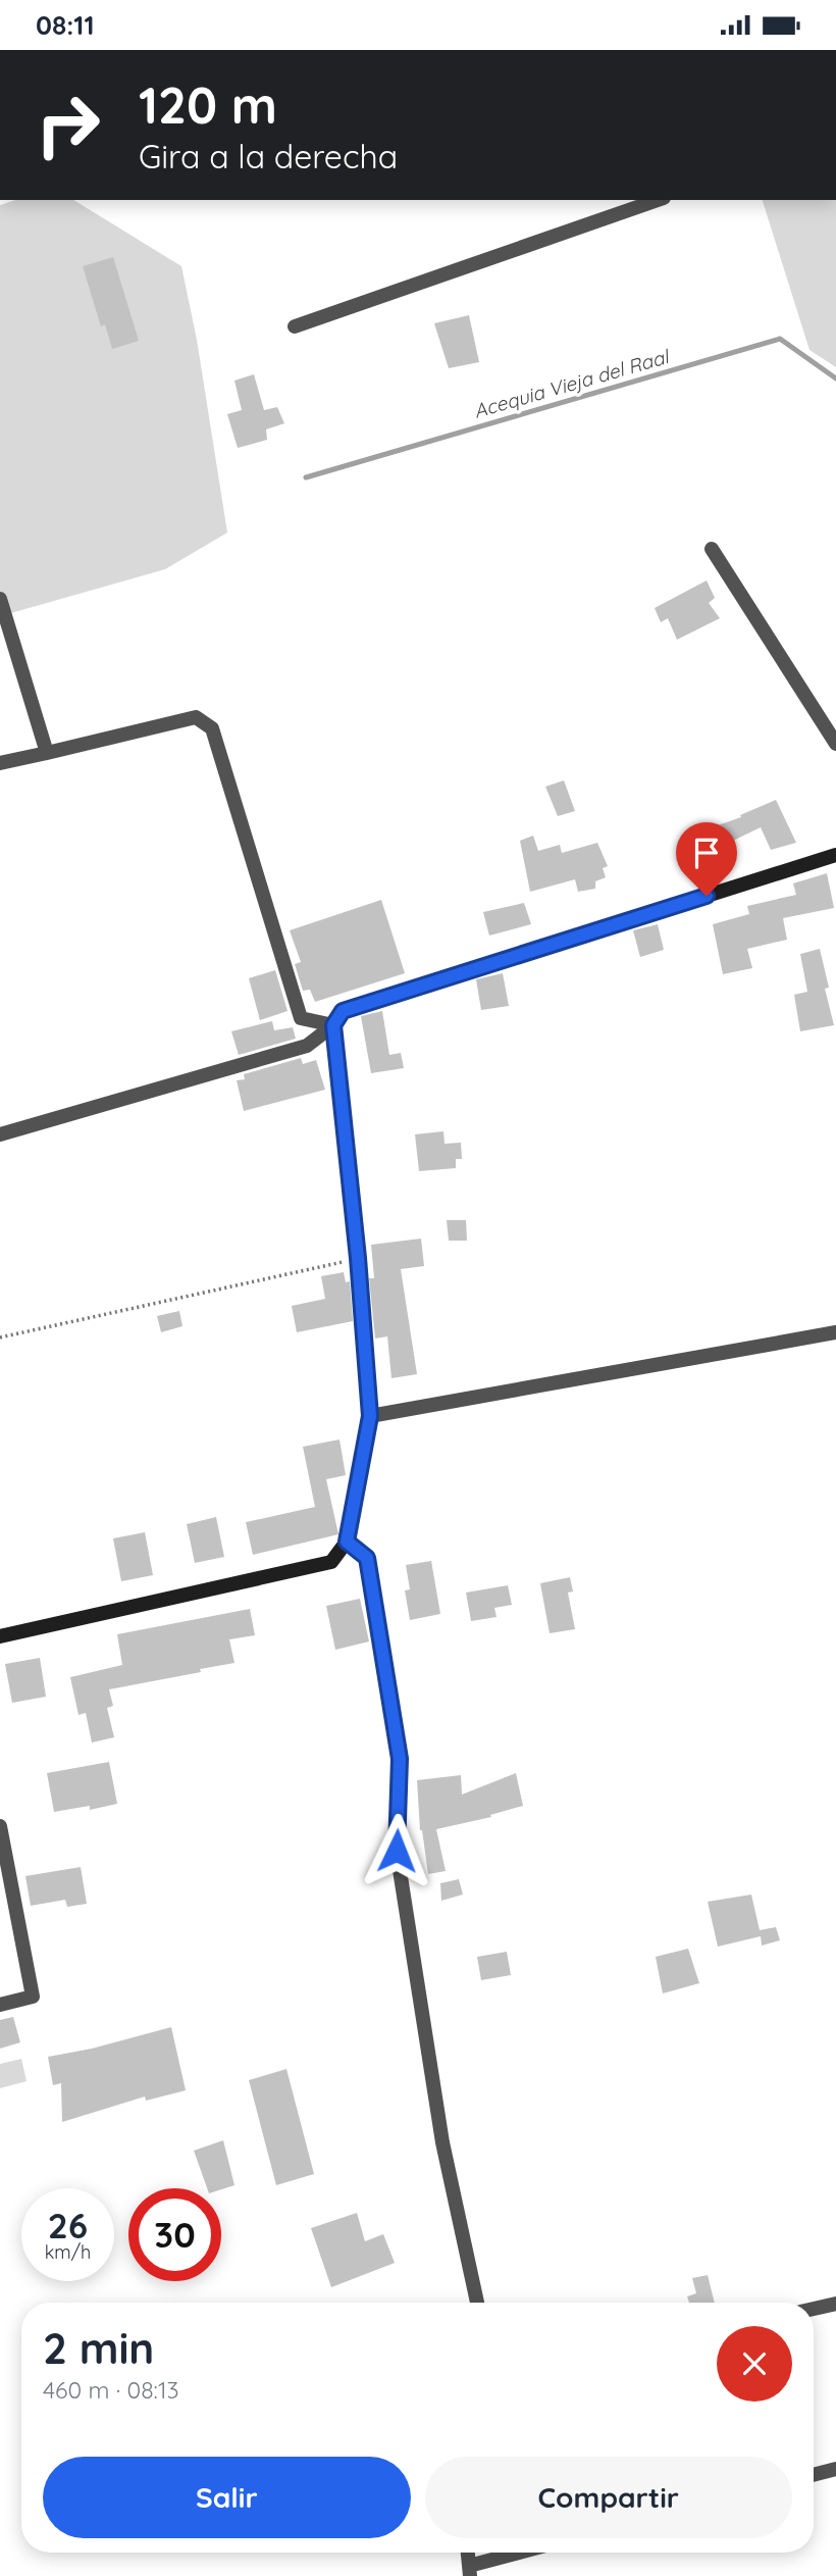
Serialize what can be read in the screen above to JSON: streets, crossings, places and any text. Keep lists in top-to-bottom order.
{
  "water": ["Acequia Vieja del Raal"],
  "page": {
    "status": "08:11",
    "turn": ["120 m", "Gira a la derecha"],
    "speed": "26 km/h",
    "limit": "30",
    "heading": ["2 min", "460 m · 08:13"],
    "buttons": ["Salir", "Compartir"]
  }
}
